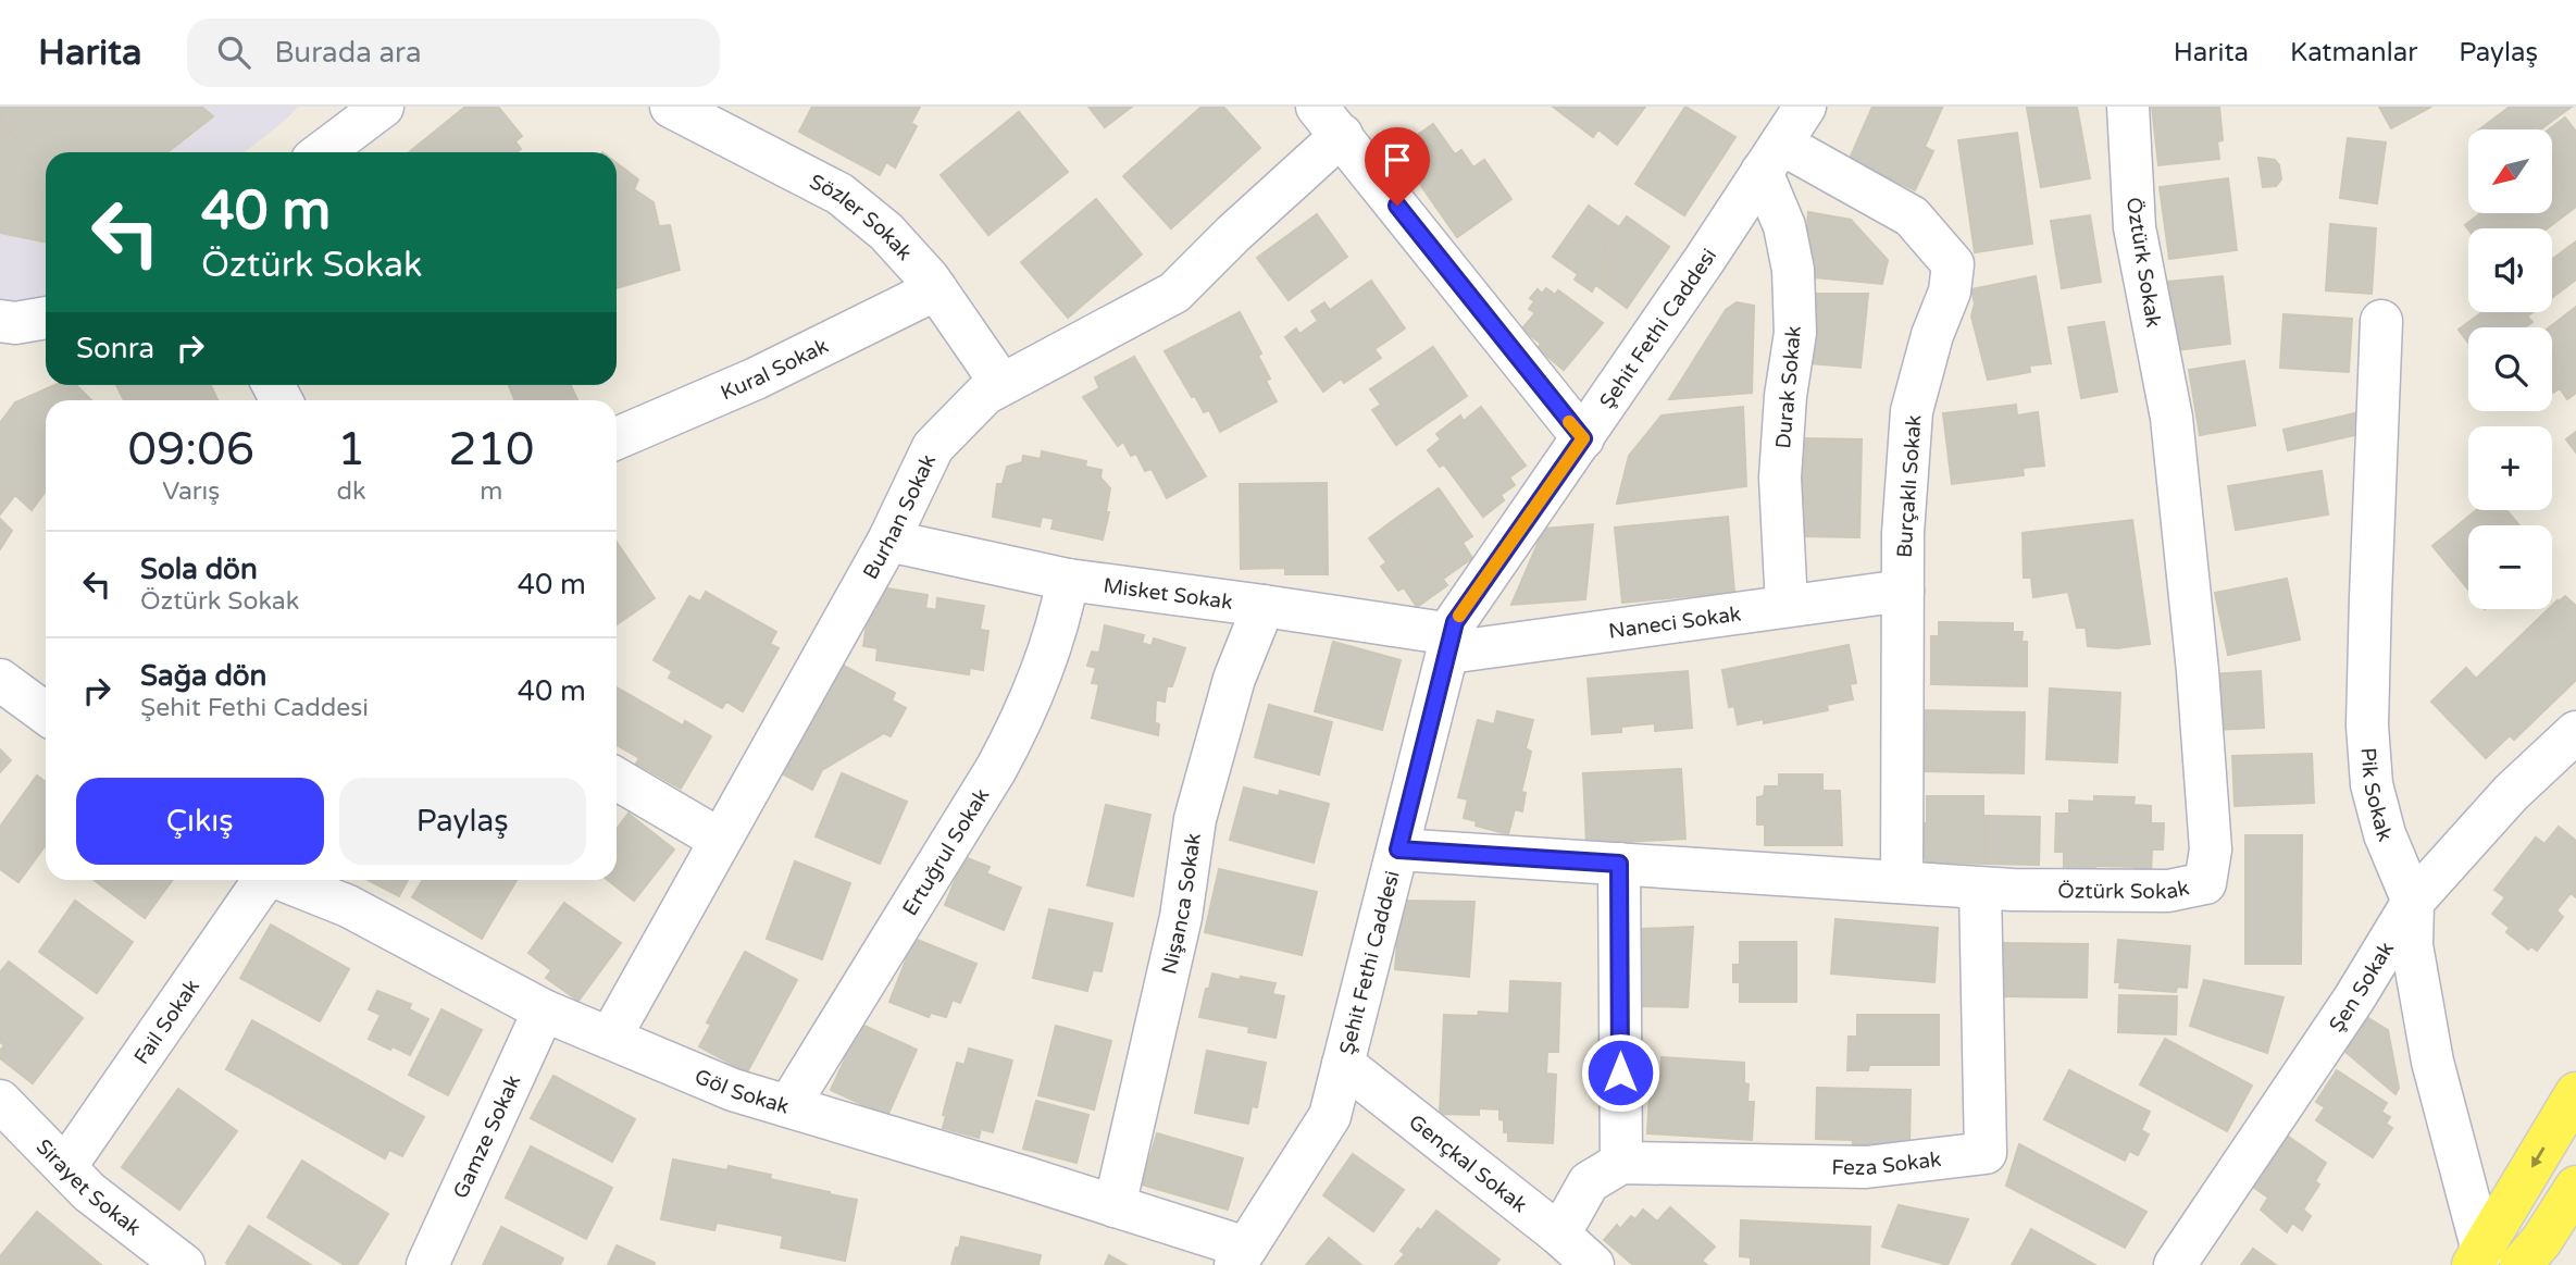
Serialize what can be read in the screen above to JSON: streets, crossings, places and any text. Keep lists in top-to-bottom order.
{
  "streets": {
    "street": [
      "Sözler Sokak",
      "Öztürk Sokak",
      "Şehit Fethi Caddesi",
      "Kural Sokak",
      "Durak Sokak",
      "Burçaklı Sokak",
      "Burhan Sokak",
      "Misket Sokak",
      "Naneci Sokak",
      "Pik Sokak",
      "Ertuğrul Sokak",
      "Nişanca Sokak",
      "Şen Sokak",
      "Fail Sokak",
      "Göl Sokak",
      "Gamze Sokak",
      "Feza Sokak",
      "Gençkal Sokak",
      "Sirayet Sokak"
    ]
  },
  "crossings": [
    ["Sözler Sokak", "Kural Sokak"],
    ["Sözler Sokak", "Burhan Sokak"],
    ["Öztürk Sokak", "Şehit Fethi Caddesi"],
    ["Öztürk Sokak", "Burçaklı Sokak"],
    ["Öztürk Sokak", "Feza Sokak"],
    ["Şehit Fethi Caddesi", "Durak Sokak"],
    ["Şehit Fethi Caddesi", "Burçaklı Sokak"],
    ["Şehit Fethi Caddesi", "Misket Sokak"],
    ["Şehit Fethi Caddesi", "Naneci Sokak"],
    ["Şehit Fethi Caddesi", "Göl Sokak"],
    ["Şehit Fethi Caddesi", "Gençkal Sokak"],
    ["Durak Sokak", "Burçaklı Sokak"],
    ["Durak Sokak", "Naneci Sokak"],
    ["Burçaklı Sokak", "Naneci Sokak"],
    ["Burhan Sokak", "Misket Sokak"],
    ["Burhan Sokak", "Göl Sokak"],
    ["Misket Sokak", "Naneci Sokak"],
    ["Misket Sokak", "Ertuğrul Sokak"],
    ["Misket Sokak", "Nişanca Sokak"],
    ["Pik Sokak", "Şen Sokak"],
    ["Ertuğrul Sokak", "Göl Sokak"],
    ["Nişanca Sokak", "Göl Sokak"],
    ["Fail Sokak", "Sirayet Sokak"],
    ["Göl Sokak", "Gamze Sokak"]
  ],
  "north": "bottom left",
  "page": {
    "header": "Harita",
    "search": "Burada ara",
    "nav": ["Harita", "Katmanlar", "Paylaş"],
    "map_buttons": ["+", "−"],
    "turn": ["40 m", "Öztürk Sokak"],
    "then": "Sonra",
    "eta": [
      "09:06",
      "Varış",
      "1",
      "dk",
      "210",
      "m"
    ],
    "list": [
      {
        "name": "Sola dön",
        "note": "Öztürk Sokak",
        "value": "40 m"
      },
      {
        "name": "Sağa dön",
        "note": "Şehit Fethi Caddesi",
        "value": "40 m"
      }
    ],
    "buttons": ["Çıkış", "Paylaş"]
  }
}
